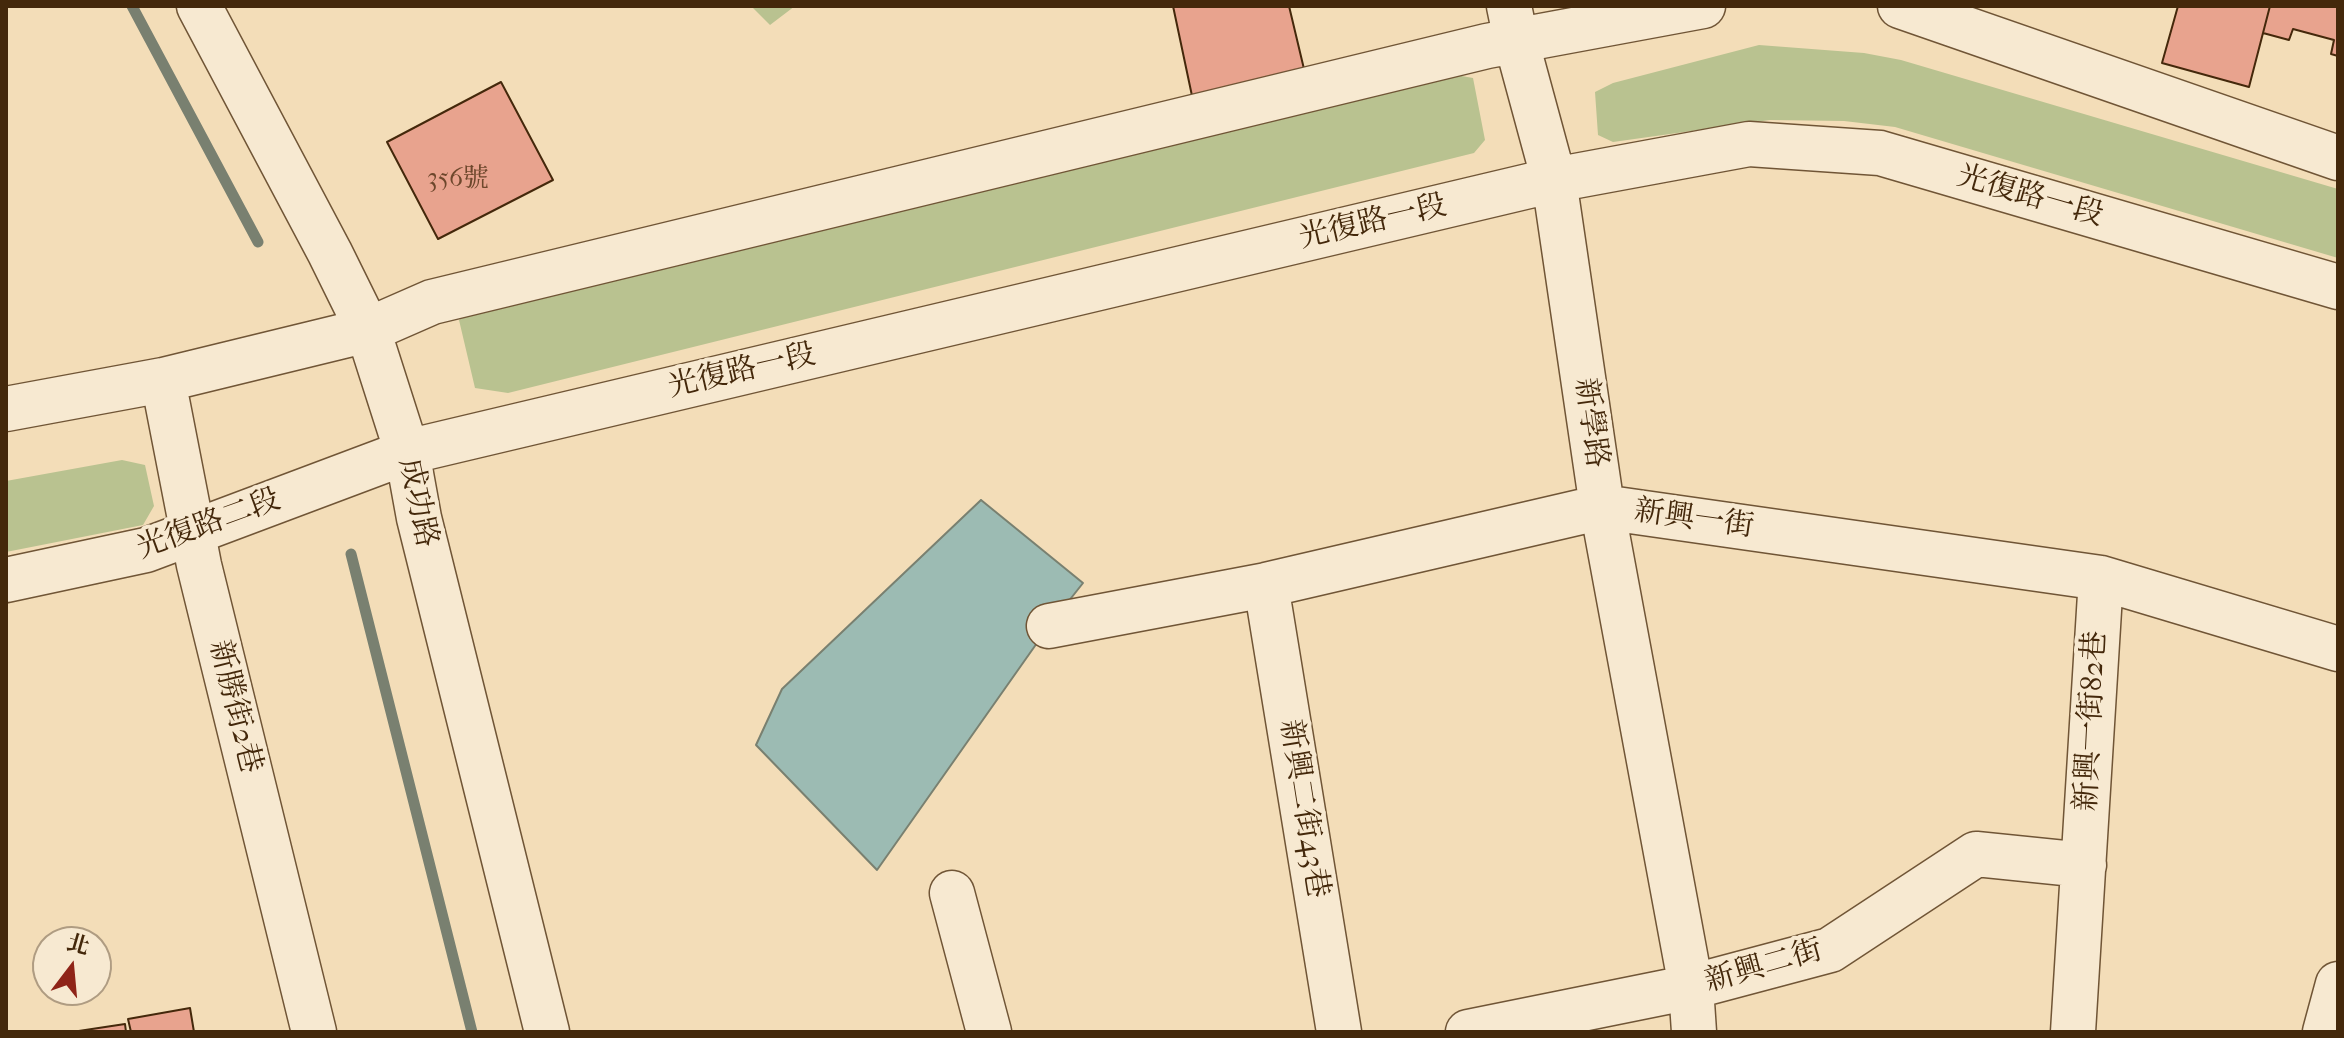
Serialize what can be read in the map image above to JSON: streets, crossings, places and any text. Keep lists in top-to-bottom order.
{
  "streets": {
    "street": [
      "光復路一段",
      "新學路",
      "成功路",
      "新興一街",
      "光復路二段",
      "新勝街2巷",
      "新興一街82巷",
      "新興二街43巷",
      "新興二街"
    ]
  },
  "crossings": [
    ["光復路一段", "新學路"],
    ["光復路一段", "成功路"],
    ["光復路一段", "光復路二段"],
    ["新學路", "新興一街"],
    ["新學路", "新興二街"],
    ["成功路", "光復路二段"],
    ["新興一街", "新興一街82巷"],
    ["新興一街", "新興二街43巷"],
    ["光復路二段", "新勝街2巷"],
    ["新興一街82巷", "新興二街"]
  ],
  "house_numbers": ["356號"],
  "north": "top"
}
